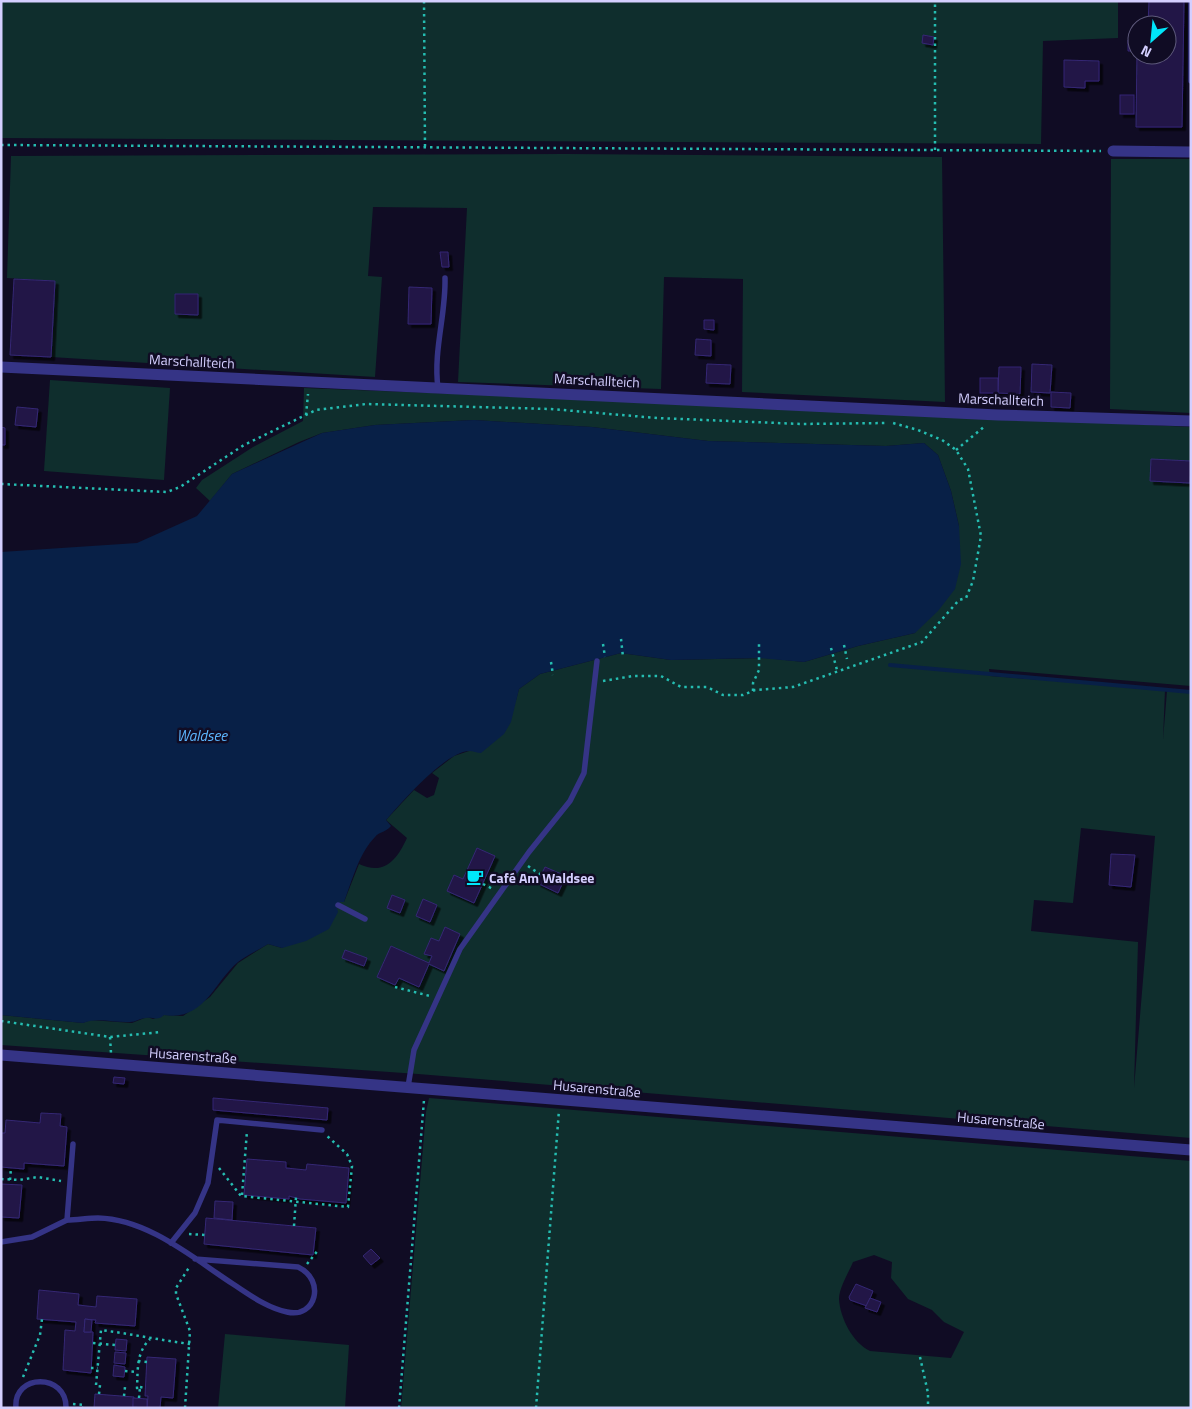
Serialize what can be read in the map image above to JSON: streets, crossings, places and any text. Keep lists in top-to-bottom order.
{
  "streets": {
    "street": ["Marschallteich", "Husarenstraße"]
  },
  "water": ["Waldsee"],
  "places": {
    "cafe": ["Café Am Waldsee"]
  },
  "north": "bottom left"
}
